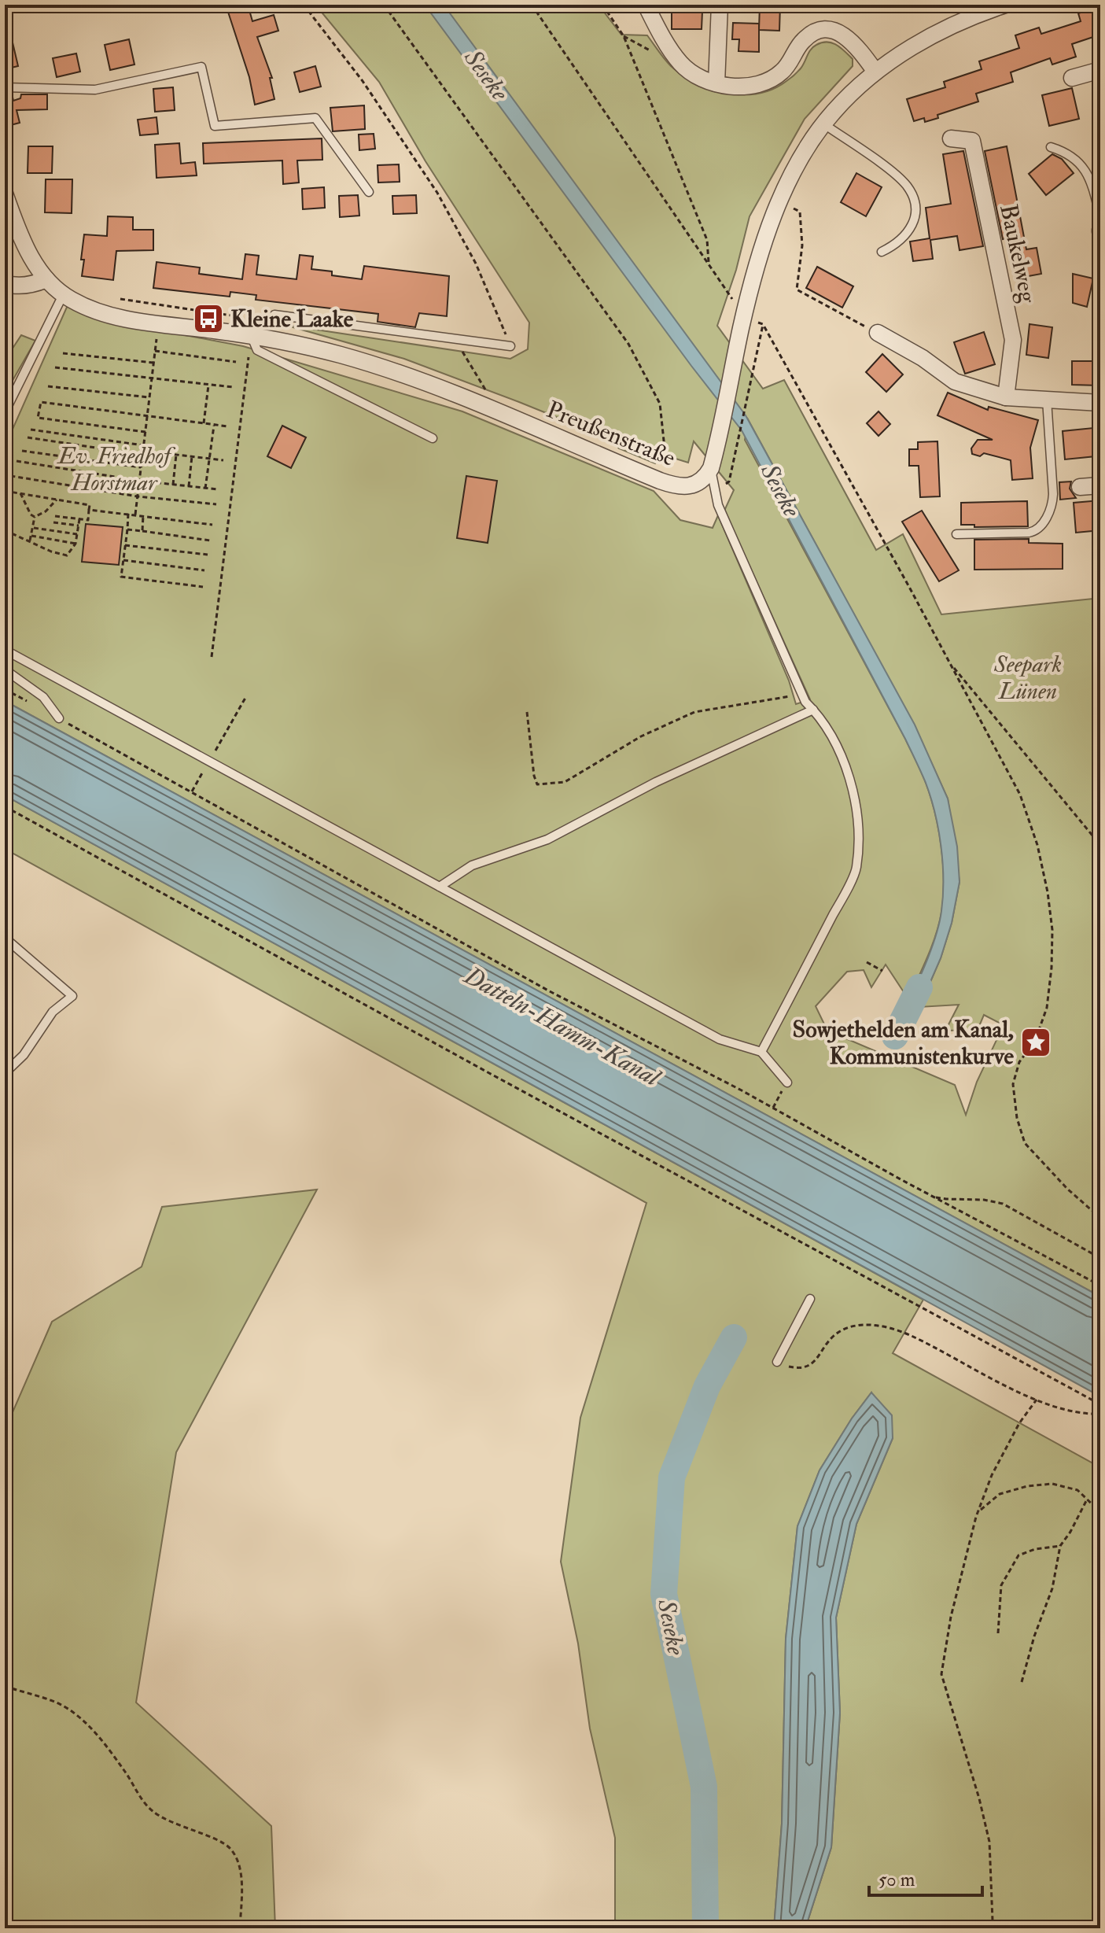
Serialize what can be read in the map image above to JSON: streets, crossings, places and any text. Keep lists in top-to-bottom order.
{
  "streets": {
    "street": ["Baukelweg", "Preußenstraße"]
  },
  "water": ["Seseke", "Datteln-Hamm-Kanal"],
  "parks": ["Ev. Friedhof Horstmar", "Seepark Lünen"],
  "places": {
    "bus stop": ["Kleine Laake"],
    "place": ["Sowjethelden am Kanal, Kommunistenkurve"]
  },
  "scale_bar": "50 m"
}
